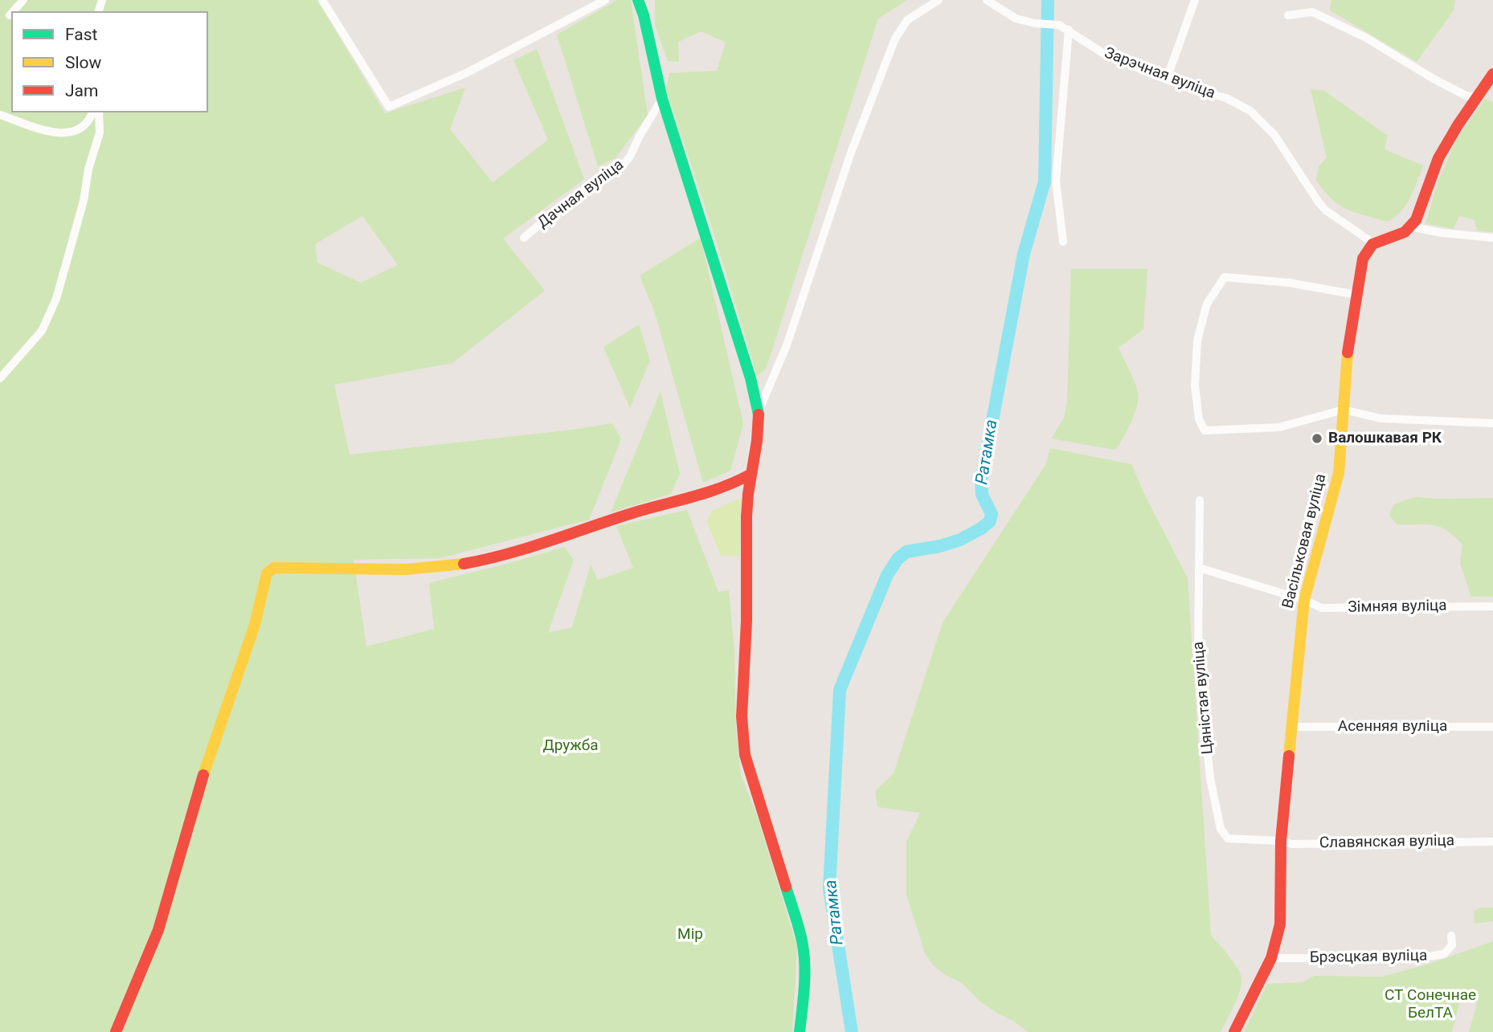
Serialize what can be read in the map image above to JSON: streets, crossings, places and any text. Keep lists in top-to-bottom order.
{
  "streets": {
    "street": [
      "Зарэчная вуліца",
      "Дачная вуліца",
      "Васільковая вуліца",
      "Зімняя вуліца",
      "Цяністая вуліца",
      "Асенняя вуліца",
      "Славянская вуліца",
      "Брэсцкая вуліца"
    ]
  },
  "crossings": [
    ["Зарэчная вуліца", "Васільковая вуліца"],
    ["Васільковая вуліца", "Зімняя вуліца"],
    ["Васільковая вуліца", "Цяністая вуліца"],
    ["Васільковая вуліца", "Асенняя вуліца"],
    ["Васільковая вуліца", "Славянская вуліца"],
    ["Васільковая вуліца", "Брэсцкая вуліца"],
    ["Зімняя вуліца", "Цяністая вуліца"],
    ["Цяністая вуліца", "Славянская вуліца"]
  ],
  "water": ["Ратамка"],
  "parks": ["Дружба", "Мір", "СТ Сонечнае БелТА"],
  "places": ["Валошкавая РК"],
  "legend": ["Fast", "Slow", "Jam"]
}
